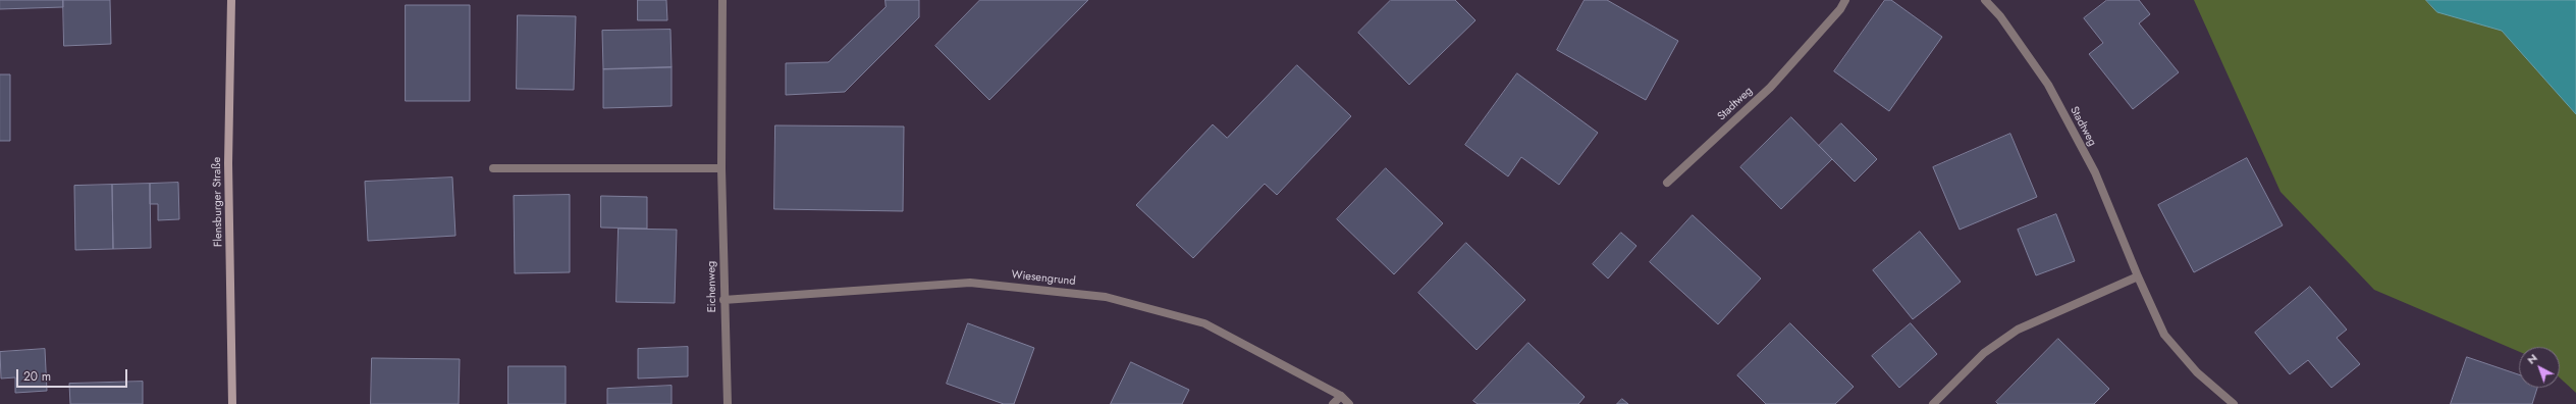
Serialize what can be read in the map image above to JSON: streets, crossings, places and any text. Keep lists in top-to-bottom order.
{
  "streets": {
    "street": [
      "Stadtweg",
      "Flensburger Straße",
      "Wiesengrund",
      "Eichenweg"
    ]
  },
  "crossings": [
    ["Wiesengrund", "Eichenweg"]
  ],
  "scale_bar": "20 m",
  "north": "top left"
}
